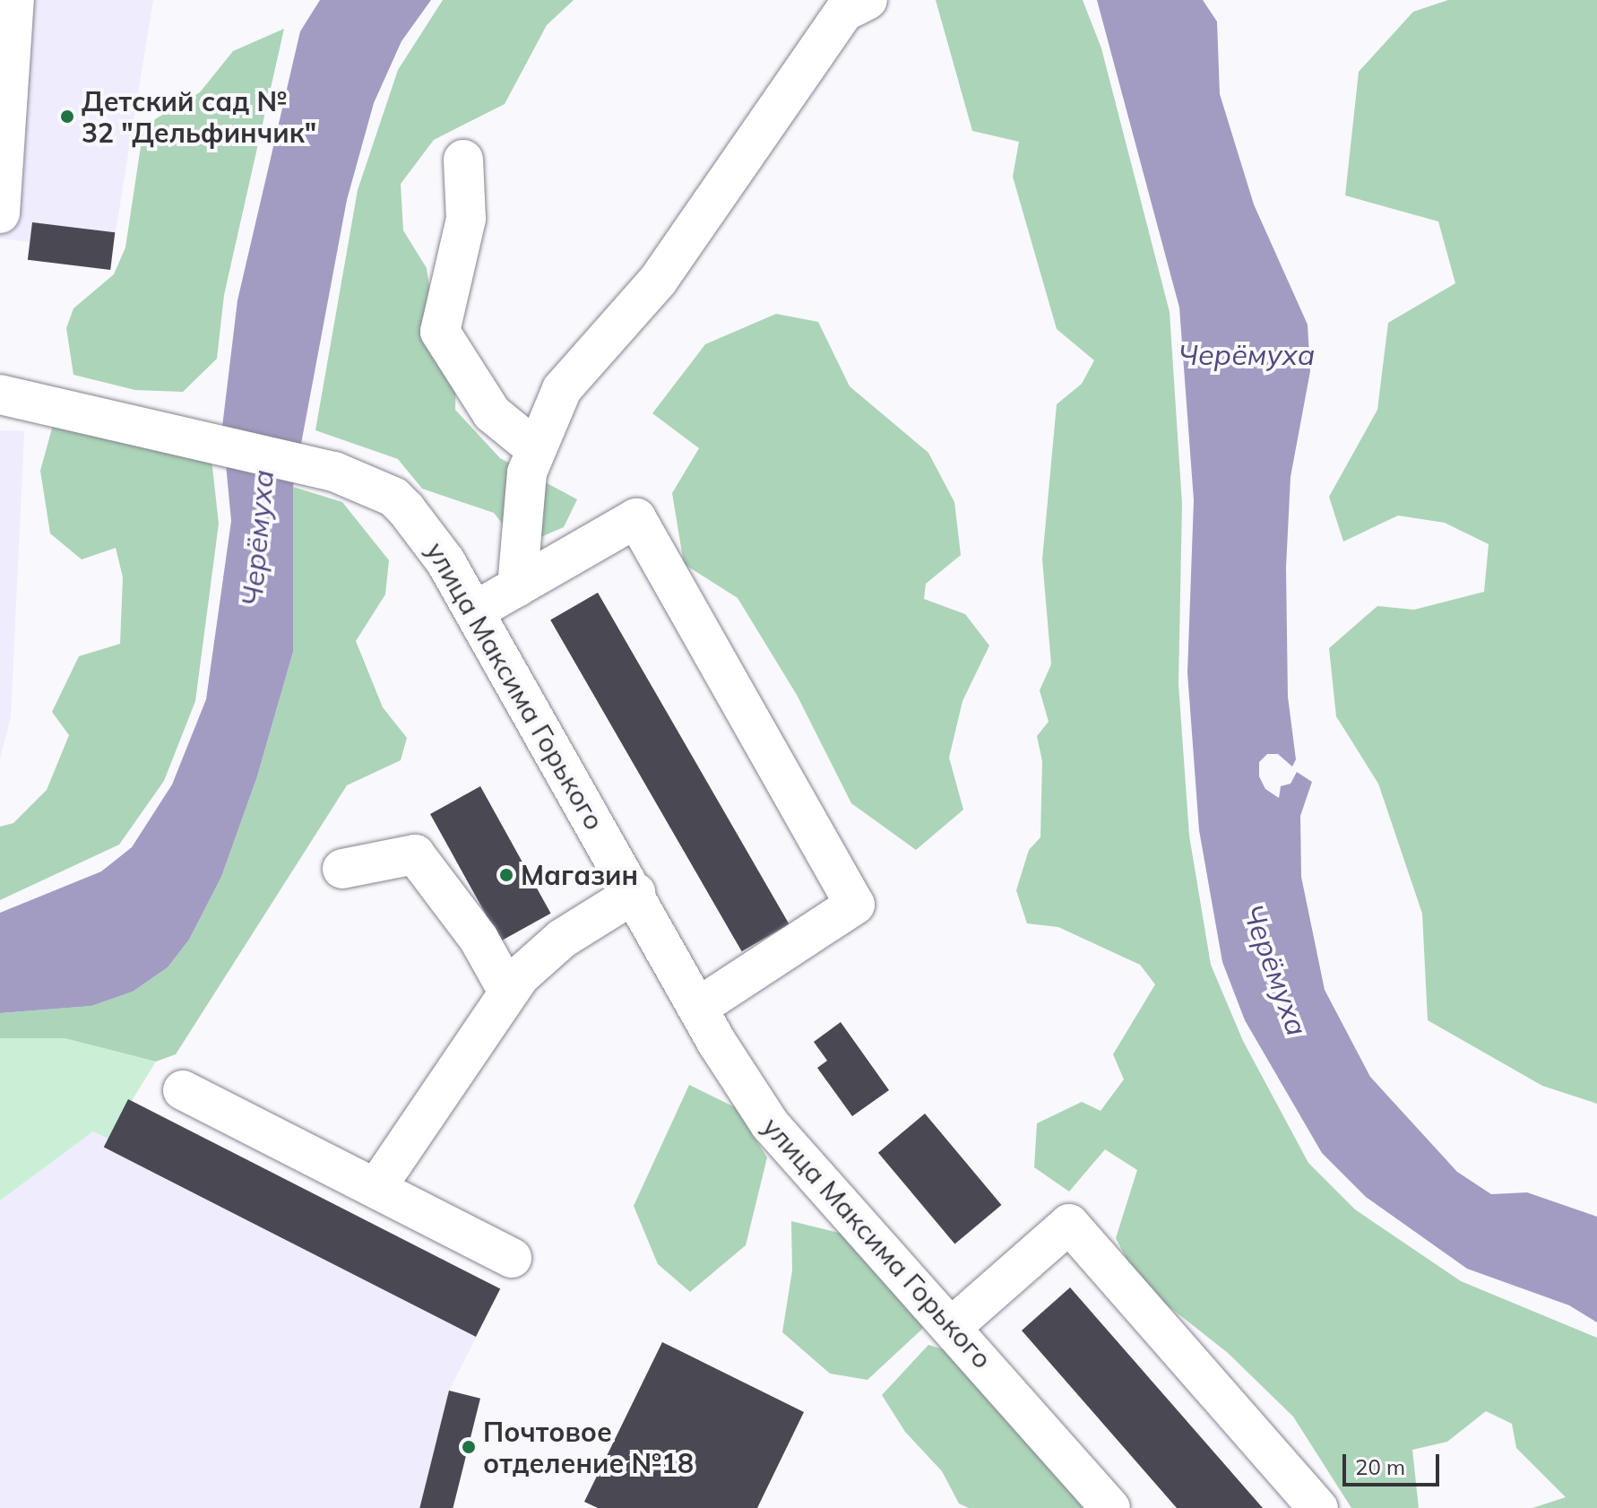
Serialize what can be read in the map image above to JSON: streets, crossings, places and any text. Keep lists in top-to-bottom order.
{
  "streets": {
    "street": ["улица Максима Горького"]
  },
  "water": ["Черёмуха"],
  "places": ["Детский сад № 32 \"Дельфинчик\"", "Магазин", "Почтовое отделение №18"],
  "scale_bar": "20 m"
}
